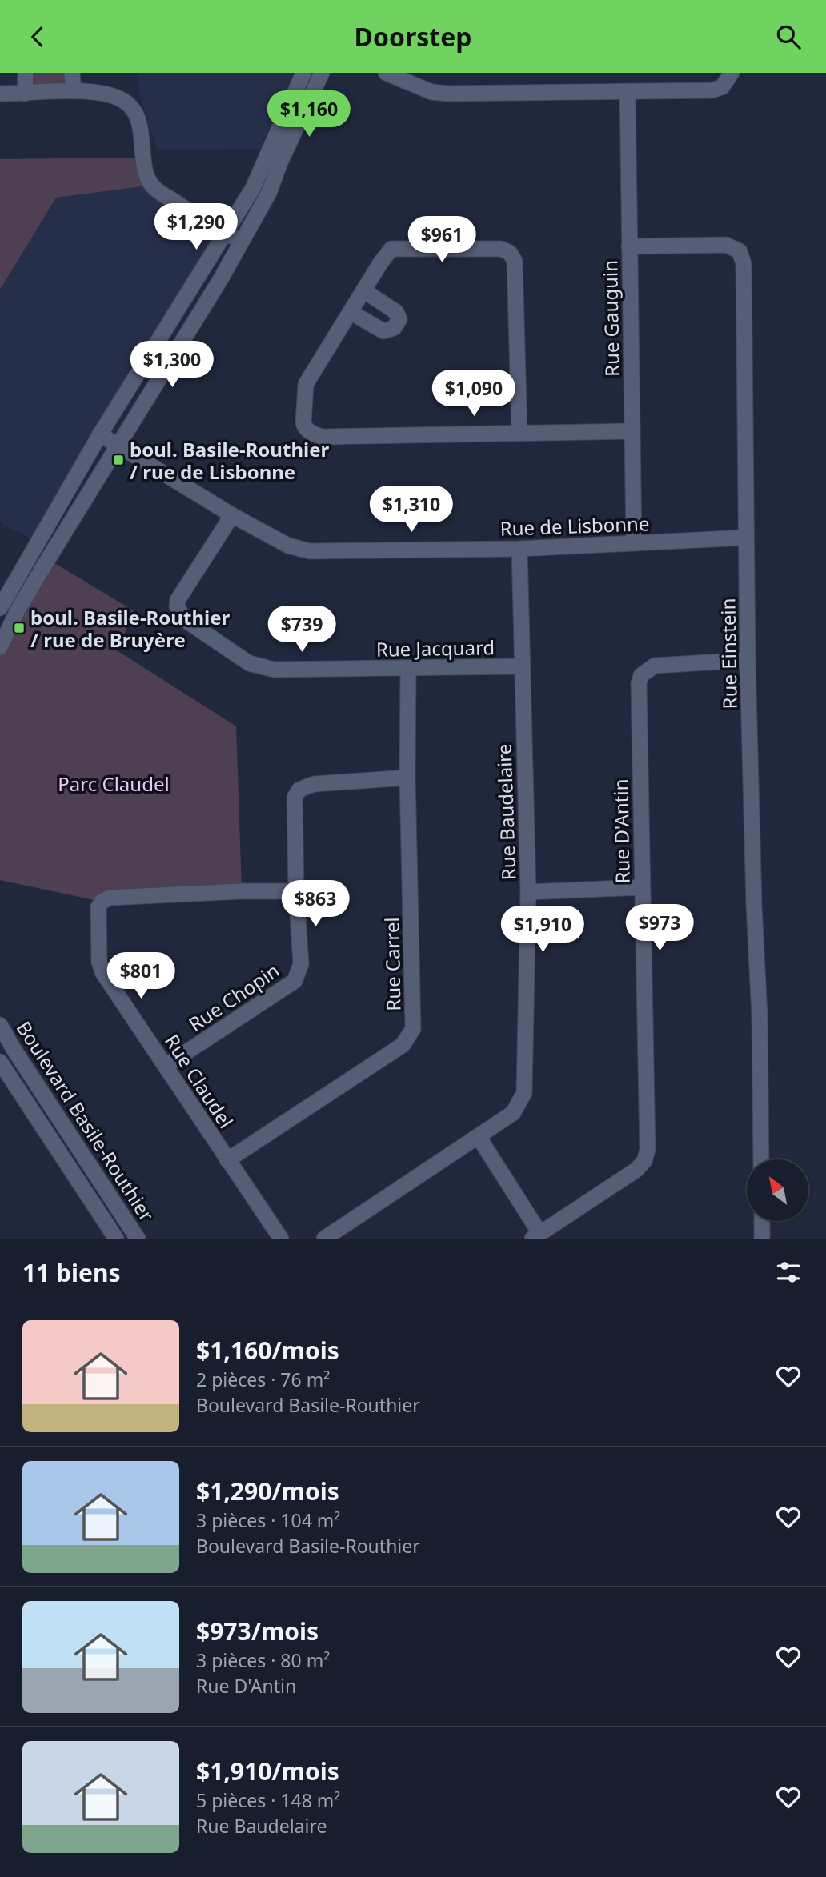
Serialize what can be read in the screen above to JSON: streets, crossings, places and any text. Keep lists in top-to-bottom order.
{
  "streets": {
    "street": [
      "Rue Gauguin",
      "Rue de Lisbonne",
      "Rue Jacquard",
      "Rue Einstein",
      "Rue Baudelaire",
      "Rue D'Antin",
      "Rue Carrel",
      "Rue Chopin",
      "Rue Claudel",
      "Boulevard Basile-Routhier"
    ]
  },
  "crossings": [
    ["Rue Gauguin", "Rue de Lisbonne"],
    ["Rue Gauguin", "Rue Einstein"],
    ["Rue de Lisbonne", "Rue Jacquard"],
    ["Rue de Lisbonne", "Rue Einstein"],
    ["Rue de Lisbonne", "Rue Baudelaire"],
    ["Rue Jacquard", "Rue Baudelaire"],
    ["Rue Jacquard", "Rue Carrel"],
    ["Rue Einstein", "Rue D'Antin"],
    ["Rue Carrel", "Rue Chopin"],
    ["Rue Carrel", "Rue Claudel"],
    ["Rue Chopin", "Rue Claudel"]
  ],
  "parks": ["Parc Claudel"],
  "places": {
    "transit": ["boul. Basile-Routhier / rue de Lisbonne", "boul. Basile-Routhier / rue de Bruyère"]
  },
  "north": "top left",
  "page": {
    "header": "Doorstep",
    "price": [
      "$1,160",
      "$1,290",
      "$961",
      "$1,300",
      "$1,090",
      "$1,310",
      "$739",
      "$863",
      "$973",
      "$1,910",
      "$801"
    ],
    "heading": "11 biens",
    "list": [
      {
        "name": "$1,160/mois",
        "note": "2 pièces · 76 m² · Boulevard Basile-Routhier"
      },
      {
        "name": "$1,290/mois",
        "note": "3 pièces · 104 m² · Boulevard Basile-Routhier"
      },
      {
        "name": "$973/mois",
        "note": "3 pièces · 80 m² · Rue D'Antin"
      },
      {
        "name": "$1,910/mois",
        "note": "5 pièces · 148 m² · Rue Baudelaire"
      }
    ]
  }
}
